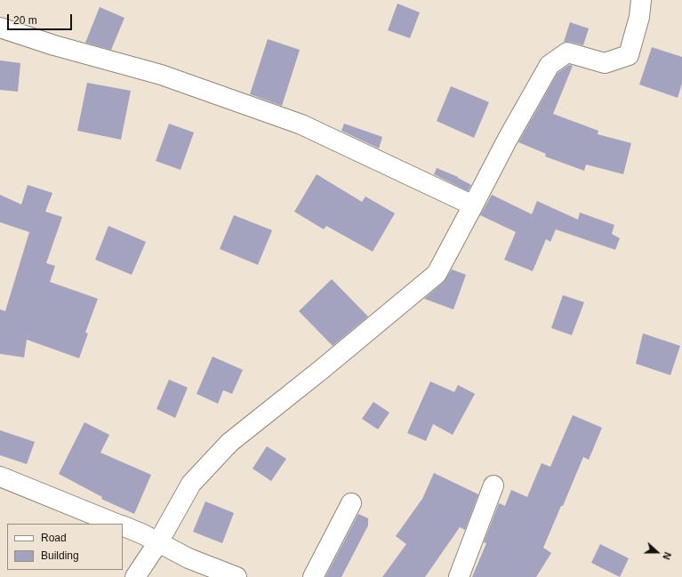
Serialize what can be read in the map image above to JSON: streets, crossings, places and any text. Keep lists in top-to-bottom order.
{
  "legend": ["Road", "Building"],
  "scale_bar": "20 m",
  "north": "right"
}
